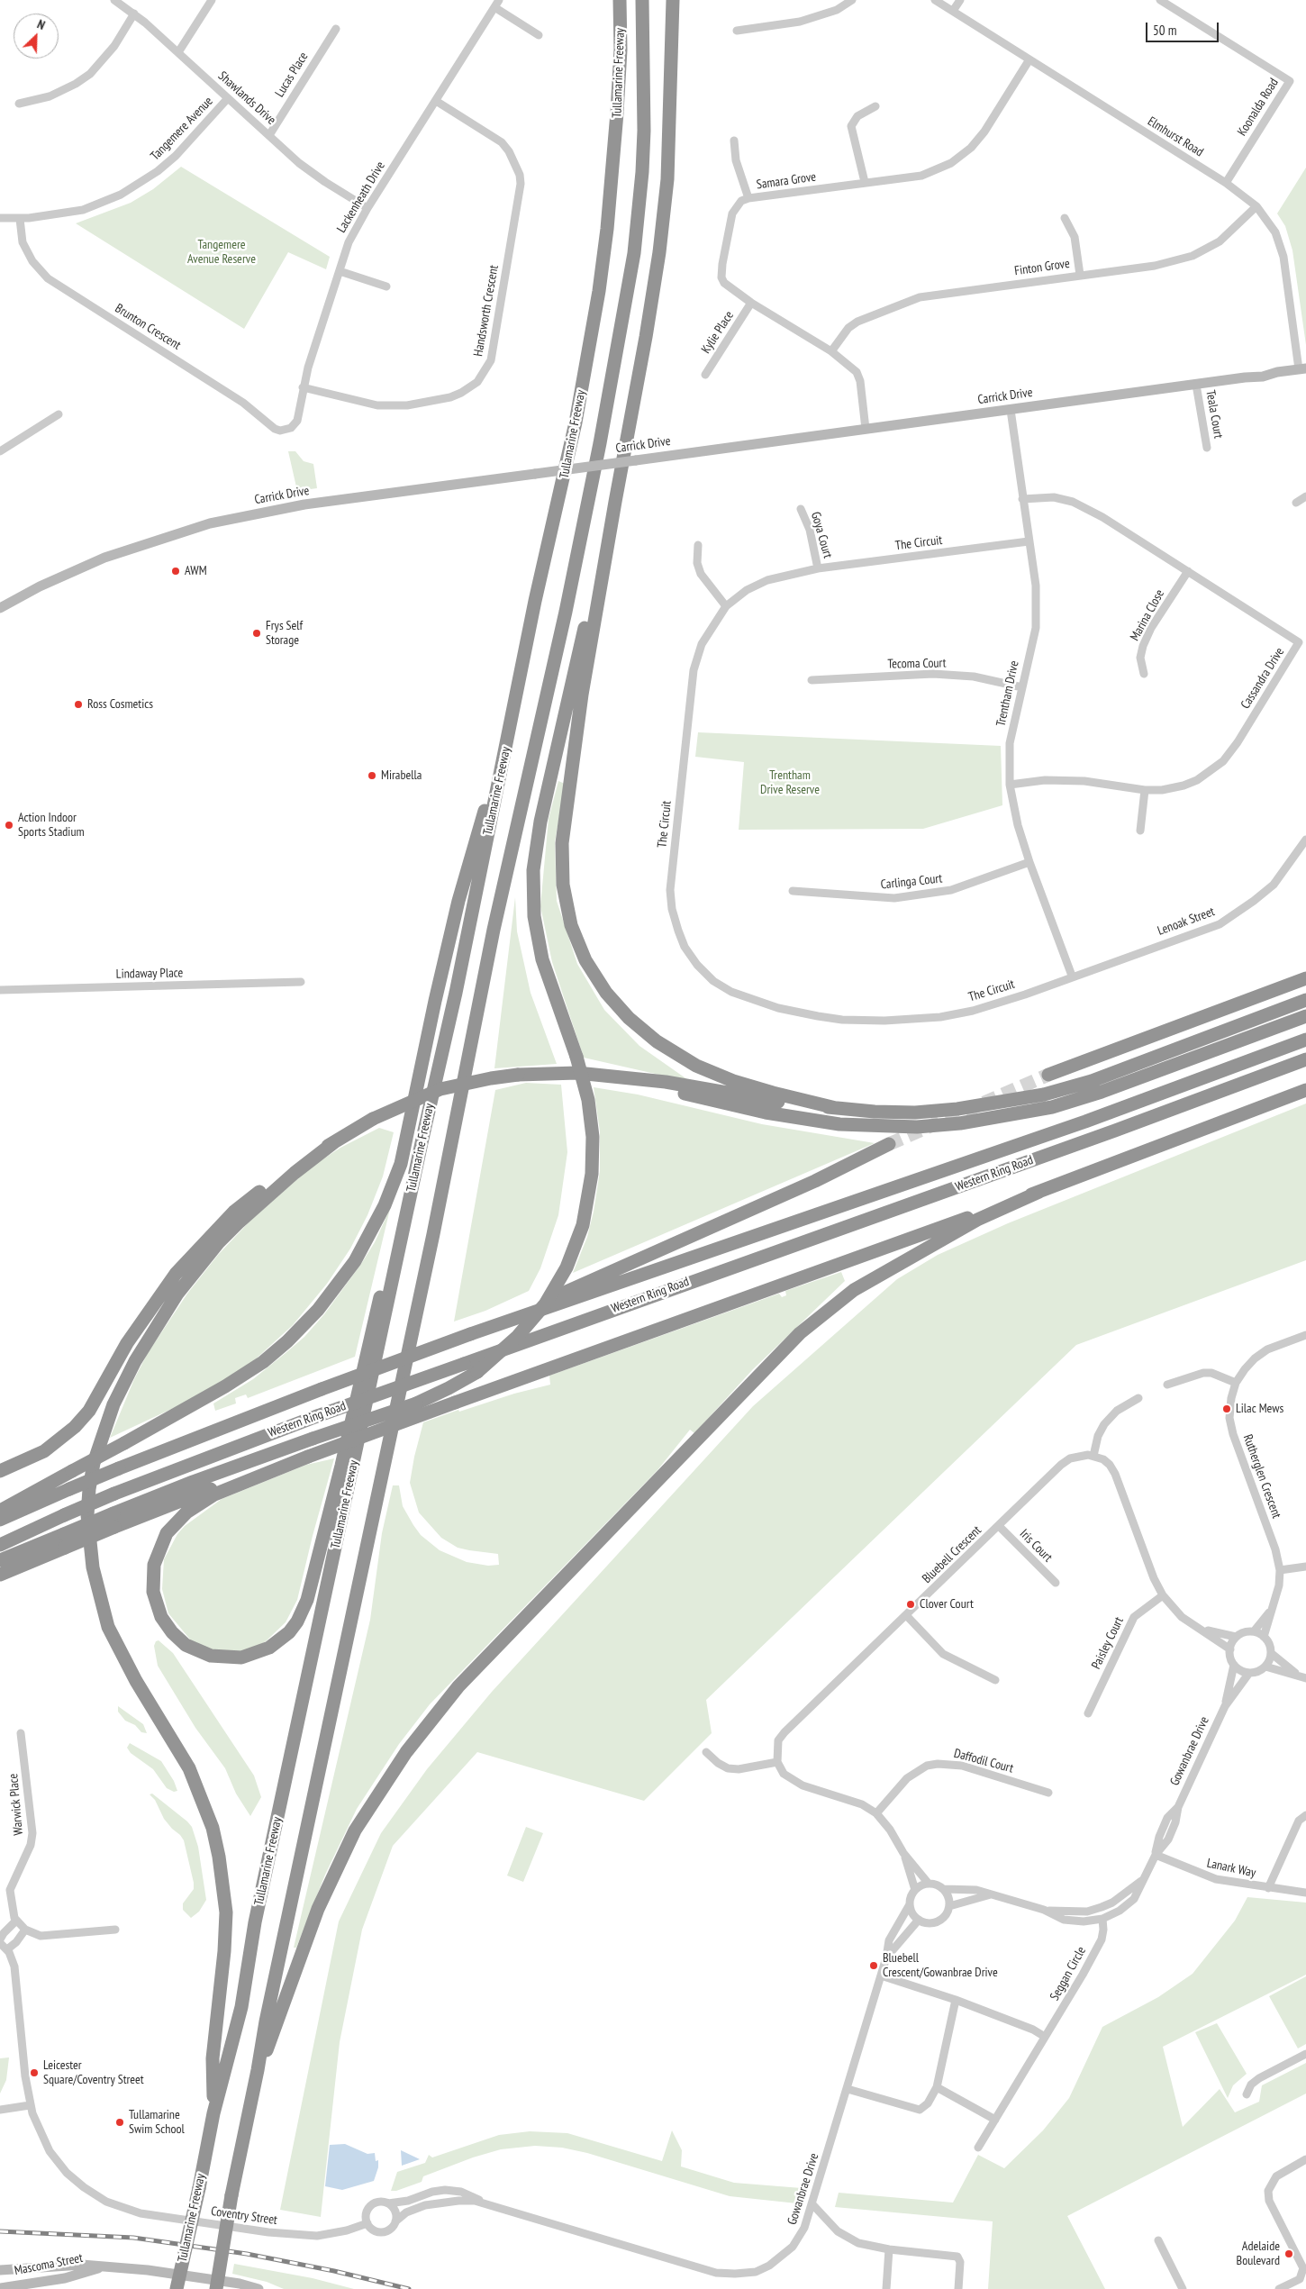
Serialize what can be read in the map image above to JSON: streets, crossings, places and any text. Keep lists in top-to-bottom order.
{
  "streets": {
    "highway": ["Tullamarine Freeway", "Western Ring Road"],
    "street": [
      "Lucas Place",
      "Shawlands Drive",
      "Koonalda Road",
      "Tangemere Avenue",
      "Elmhurst Road",
      "Samara Grove",
      "Lackenheath Drive",
      "Finton Grove",
      "Handsworth Crescent",
      "Brunton Crescent",
      "Kylie Place",
      "Carrick Drive",
      "Teala Court",
      "Goya Court",
      "The Circuit",
      "Marina Close",
      "Tecoma Court",
      "Cassandra Drive",
      "Trentham Drive",
      "Carlinga Court",
      "Lenoak Street",
      "Lindaway Place",
      "Rutherglen Crescent",
      "Iris Court",
      "Bluebell Crescent",
      "Paisley Court",
      "Gowanbrae Drive",
      "Daffodil Court",
      "Warwick Place",
      "Lanark Way",
      "Seggan Circle",
      "Coventry Street",
      "Mascoma Street"
    ]
  },
  "crossings": [
    ["Lucas Place", "Shawlands Drive"],
    ["Shawlands Drive", "Tangemere Avenue"],
    ["Shawlands Drive", "Lackenheath Drive"],
    ["Koonalda Road", "Elmhurst Road"],
    ["Tangemere Avenue", "Brunton Crescent"],
    ["Elmhurst Road", "Samara Grove"],
    ["Elmhurst Road", "Finton Grove"],
    ["Elmhurst Road", "Carrick Drive"],
    ["Samara Grove", "Finton Grove"],
    ["Samara Grove", "Kylie Place"],
    ["Samara Grove", "Carrick Drive"],
    ["Lackenheath Drive", "Handsworth Crescent"],
    ["Lackenheath Drive", "Brunton Crescent"],
    ["Carrick Drive", "Teala Court"],
    ["Carrick Drive", "Trentham Drive"],
    ["Goya Court", "The Circuit"],
    ["The Circuit", "Trentham Drive"],
    ["The Circuit", "Lenoak Street"],
    ["Marina Close", "Cassandra Drive"],
    ["Tecoma Court", "Trentham Drive"],
    ["Cassandra Drive", "Trentham Drive"],
    ["Trentham Drive", "Carlinga Court"],
    ["Trentham Drive", "Lenoak Street"],
    ["Rutherglen Crescent", "Gowanbrae Drive"],
    ["Iris Court", "Bluebell Crescent"],
    ["Gowanbrae Drive", "Lanark Way"],
    ["Gowanbrae Drive", "Seggan Circle"],
    ["Gowanbrae Drive", "Coventry Street"]
  ],
  "parks": ["Tangemere Avenue Reserve", "Trentham Drive Reserve"],
  "places": [
    "AWM",
    "Frys Self Storage",
    "Ross Cosmetics",
    "Mirabella",
    "Action Indoor Sports Stadium",
    "Lilac Mews",
    "Clover Court",
    "Bluebell Crescent/Gowanbrae Drive",
    "Leicester Square/Coventry Street",
    "Tullamarine Swim School",
    "Adelaide Boulevard"
  ],
  "scale_bar": "50 m",
  "north": "top right"
}
